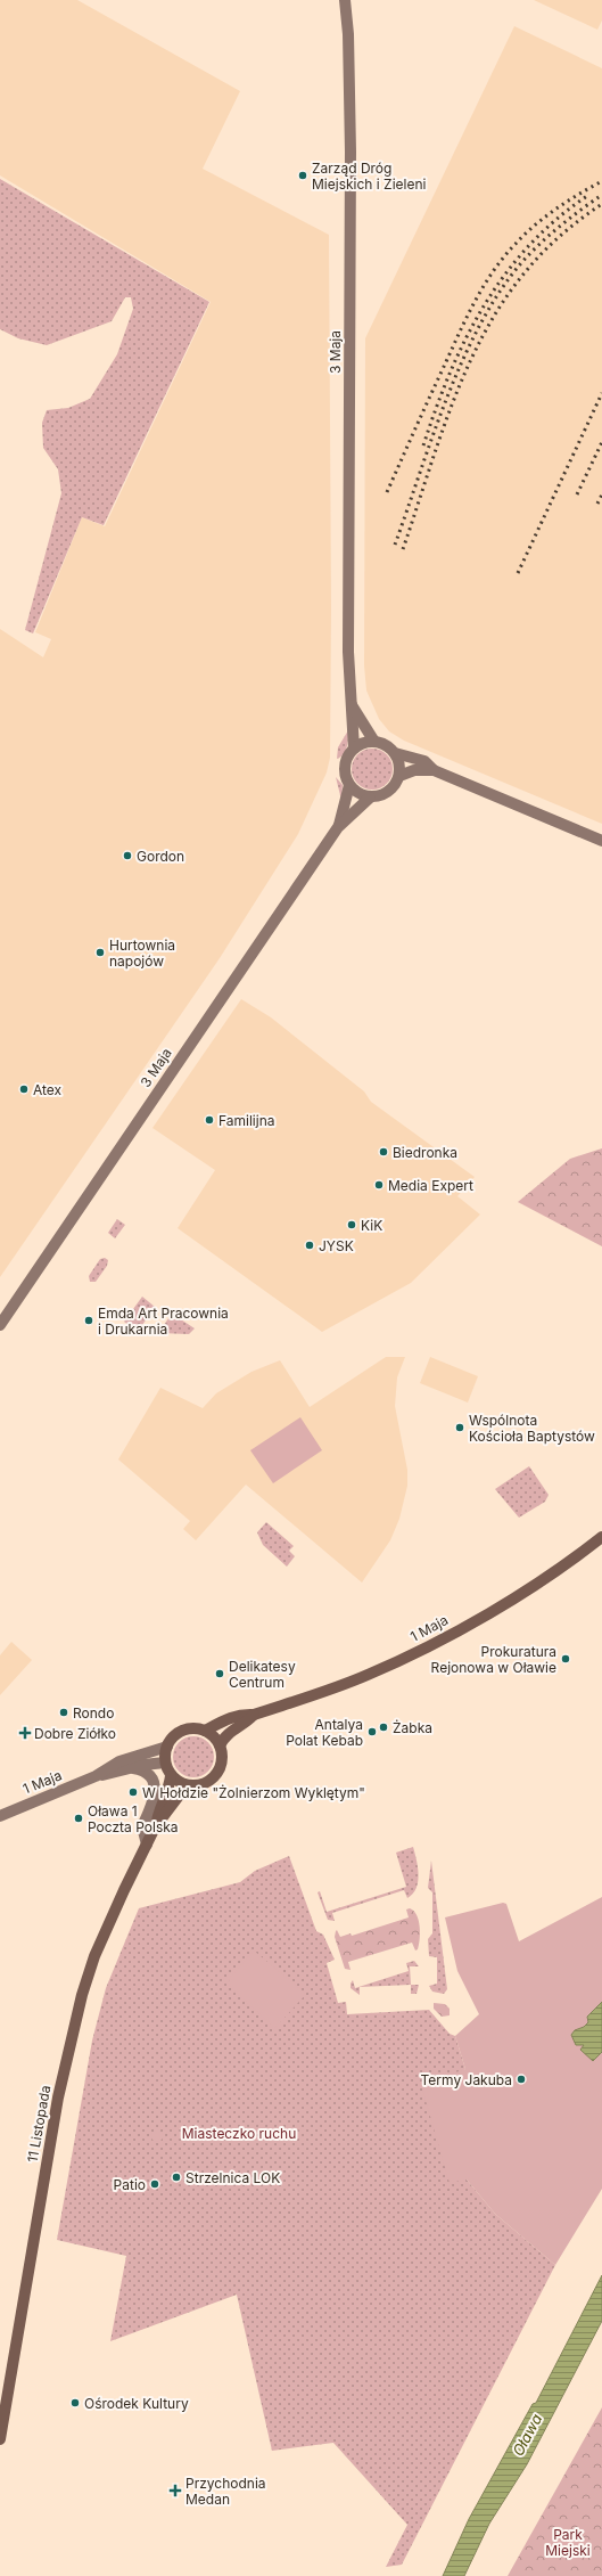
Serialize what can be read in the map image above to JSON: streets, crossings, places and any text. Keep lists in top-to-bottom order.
{
  "streets": {
    "main road": ["1 Maja", "11 Listopada"],
    "street": ["3 Maja"]
  },
  "crossings": [
    ["1 Maja", "11 Listopada"]
  ],
  "water": ["Oława"],
  "parks": ["Miasteczko ruchu", "Park Miejski"],
  "places": {
    "other": [
      "Zarząd Dróg Miejskich i Zieleni",
      "Gordon",
      "Hurtownia napojów",
      "Atex",
      "Familijna",
      "Biedronka",
      "Media Expert",
      "KiK",
      "JYSK",
      "Emda Art Pracownia i Drukarnia",
      "Wspólnota Kościoła Baptystów",
      "Prokuratura Rejonowa w Oławie",
      "Delikatesy Centrum",
      "Rondo",
      "Żabka",
      "Antalya Polat Kebab",
      "W Hołdzie \"Żolnierzom Wyklętym\"",
      "Oława 1 Poczta Polska",
      "Termy Jakuba",
      "Strzelnica LOK",
      "Patio",
      "Ośrodek Kultury"
    ],
    "health": ["Dobre Ziółko", "Przychodnia Medan"]
  }
}
